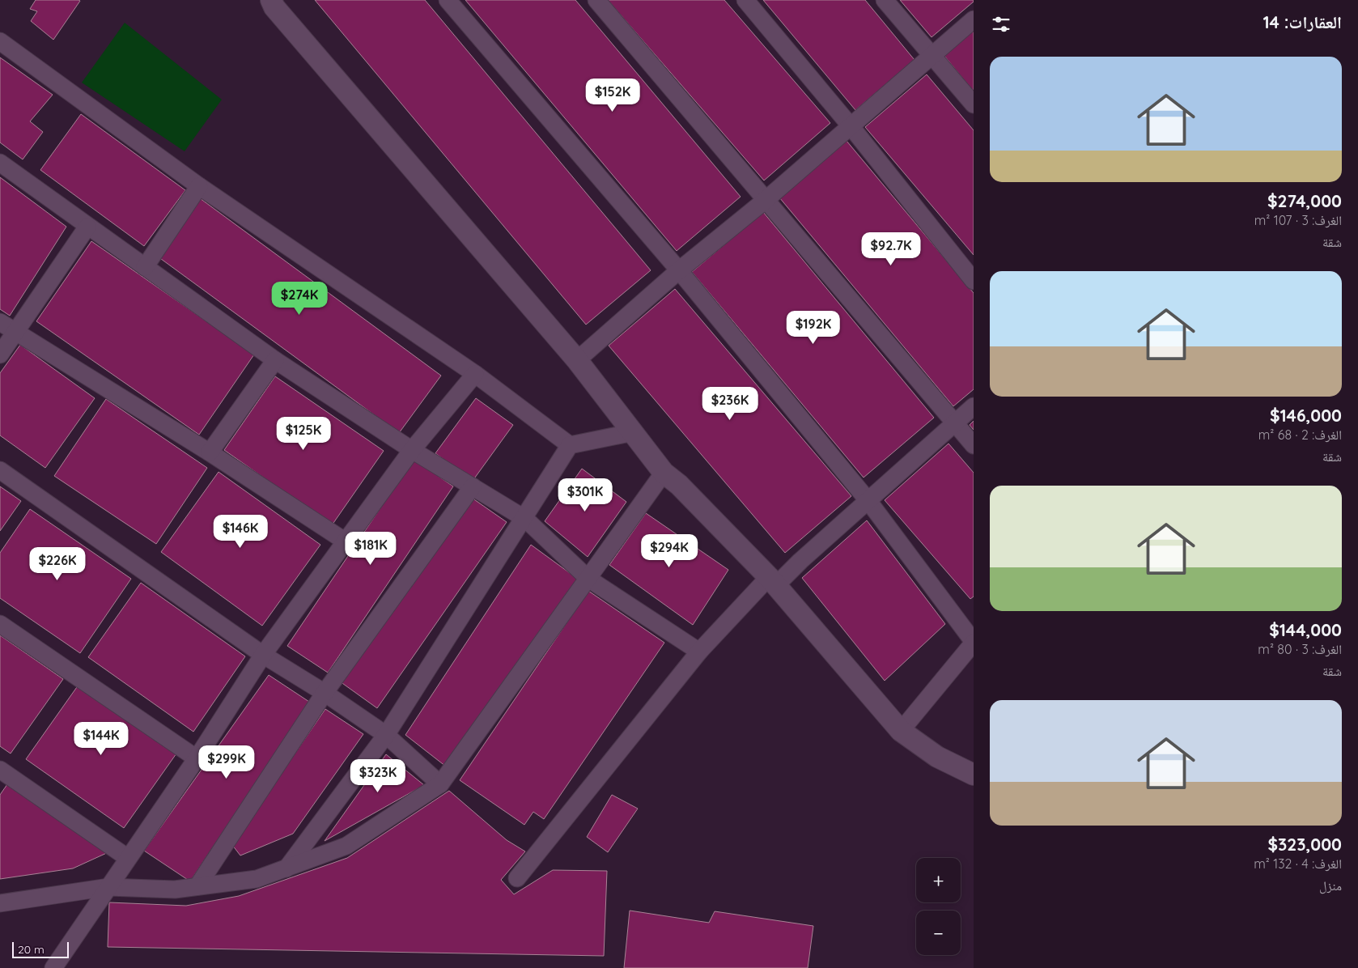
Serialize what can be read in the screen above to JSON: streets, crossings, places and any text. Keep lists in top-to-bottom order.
{
  "scale_bar": "20 m",
  "page": {
    "heading": "العقارات: 14",
    "list": [
      {
        "name": "$274,000",
        "note": "الغرف: 3 · 107 m² · شقة"
      },
      {
        "name": "$146,000",
        "note": "الغرف: 2 · 68 m² · شقة"
      },
      {
        "name": "$144,000",
        "note": "الغرف: 3 · 80 m² · شقة"
      },
      {
        "name": "$323,000",
        "note": "الغرف: 4 · 132 m² · منزل"
      }
    ],
    "price": [
      "$152K",
      "$92.7K",
      "$274K",
      "$192K",
      "$236K",
      "$125K",
      "$301K",
      "$146K",
      "$181K",
      "$294K",
      "$226K",
      "$144K",
      "$299K",
      "$323K"
    ],
    "map_buttons": ["+", "−"],
    "scale": "20 m"
  }
}
